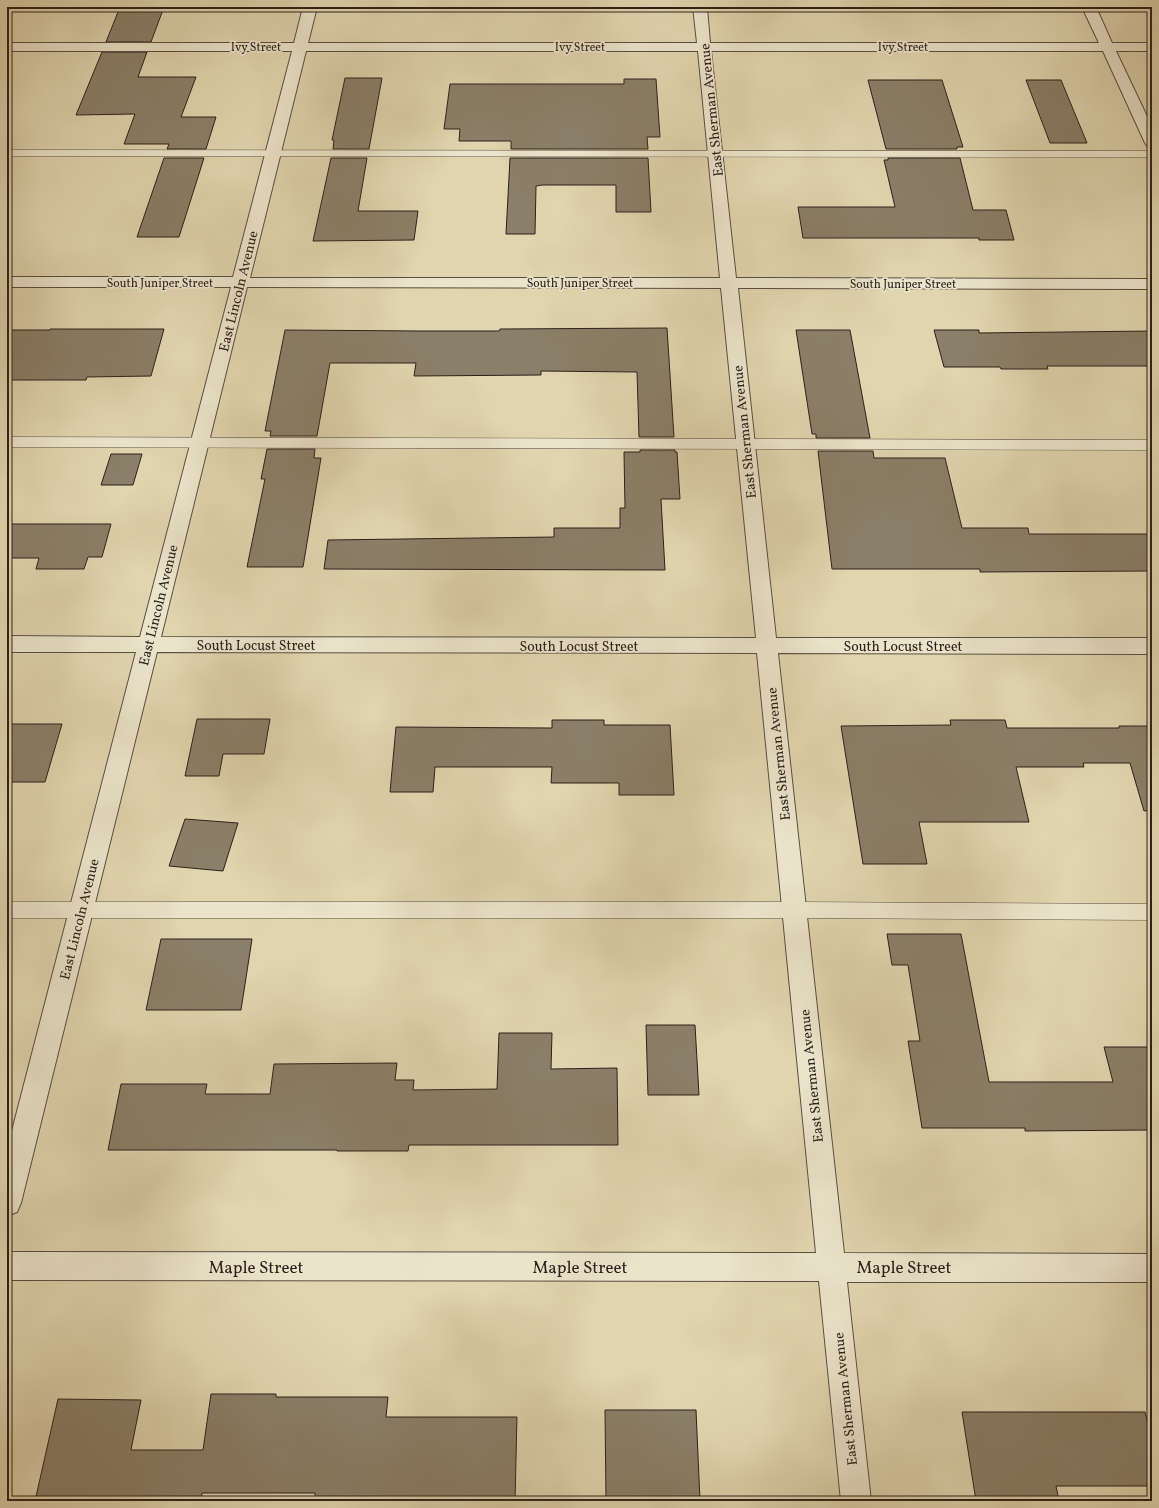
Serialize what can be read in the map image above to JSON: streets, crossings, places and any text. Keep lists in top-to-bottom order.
{
  "streets": {
    "street": [
      "Ivy Street",
      "East Sherman Avenue",
      "South Juniper Street",
      "East Lincoln Avenue",
      "South Locust Street",
      "Maple Street"
    ]
  },
  "crossings": [
    ["Ivy Street", "East Sherman Avenue"],
    ["Ivy Street", "East Lincoln Avenue"],
    ["East Sherman Avenue", "South Juniper Street"],
    ["East Sherman Avenue", "South Locust Street"],
    ["East Sherman Avenue", "Maple Street"],
    ["South Juniper Street", "East Lincoln Avenue"],
    ["East Lincoln Avenue", "South Locust Street"]
  ]
}
